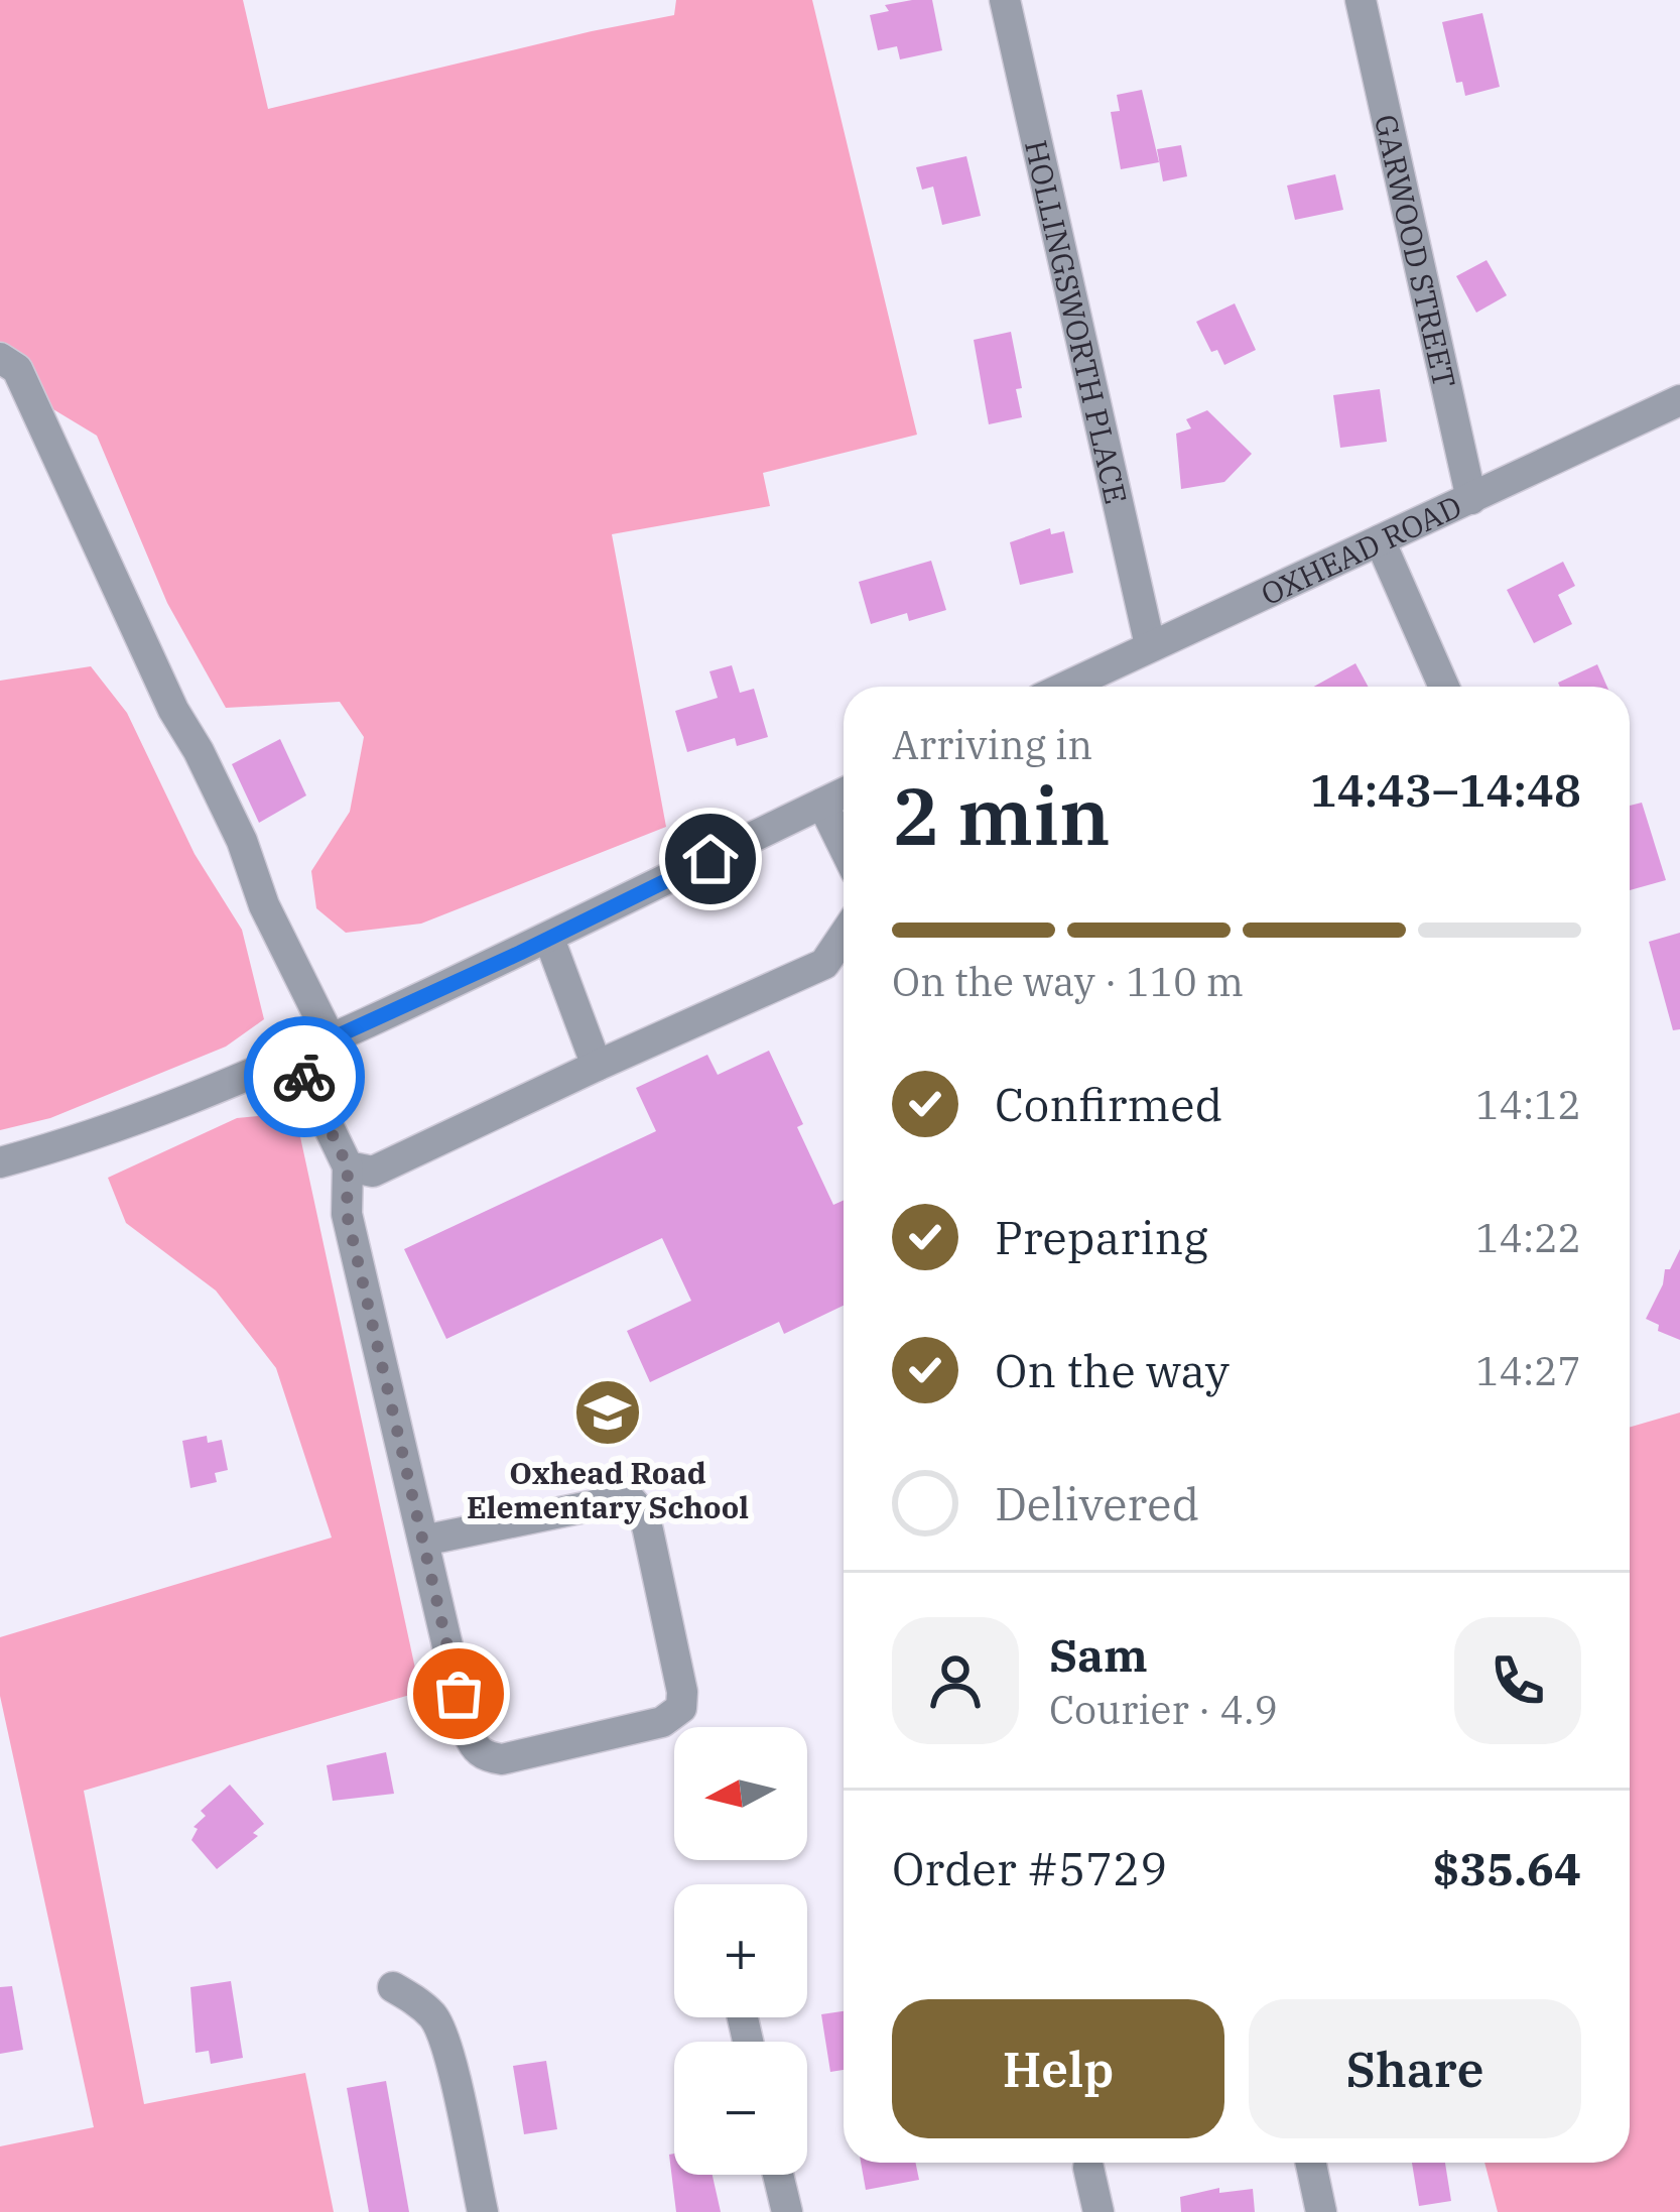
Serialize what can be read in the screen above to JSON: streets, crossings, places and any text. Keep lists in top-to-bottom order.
{
  "streets": {
    "street": ["GARWOOD STREET", "HOLLINGSWORTH PLACE", "OXHEAD ROAD"]
  },
  "crossings": [
    ["GARWOOD STREET", "OXHEAD ROAD"],
    ["HOLLINGSWORTH PLACE", "OXHEAD ROAD"]
  ],
  "places": {
    "school or university": ["Oxhead Road Elementary School"]
  },
  "north": "left",
  "page": {
    "heading": ["2 min", "Arriving in", "14:43–14:48"],
    "panel": [
      "Sam",
      "Courier · 4.9",
      "Order #5729",
      "$35.64"
    ],
    "bar": "On the way · 110 m",
    "list": [
      ["Confirmed", "14:12"],
      ["Preparing", "14:22"],
      ["On the way", "14:27"],
      "Delivered"
    ],
    "map_buttons": ["+", "−"],
    "buttons": ["Help", "Share"]
  }
}
